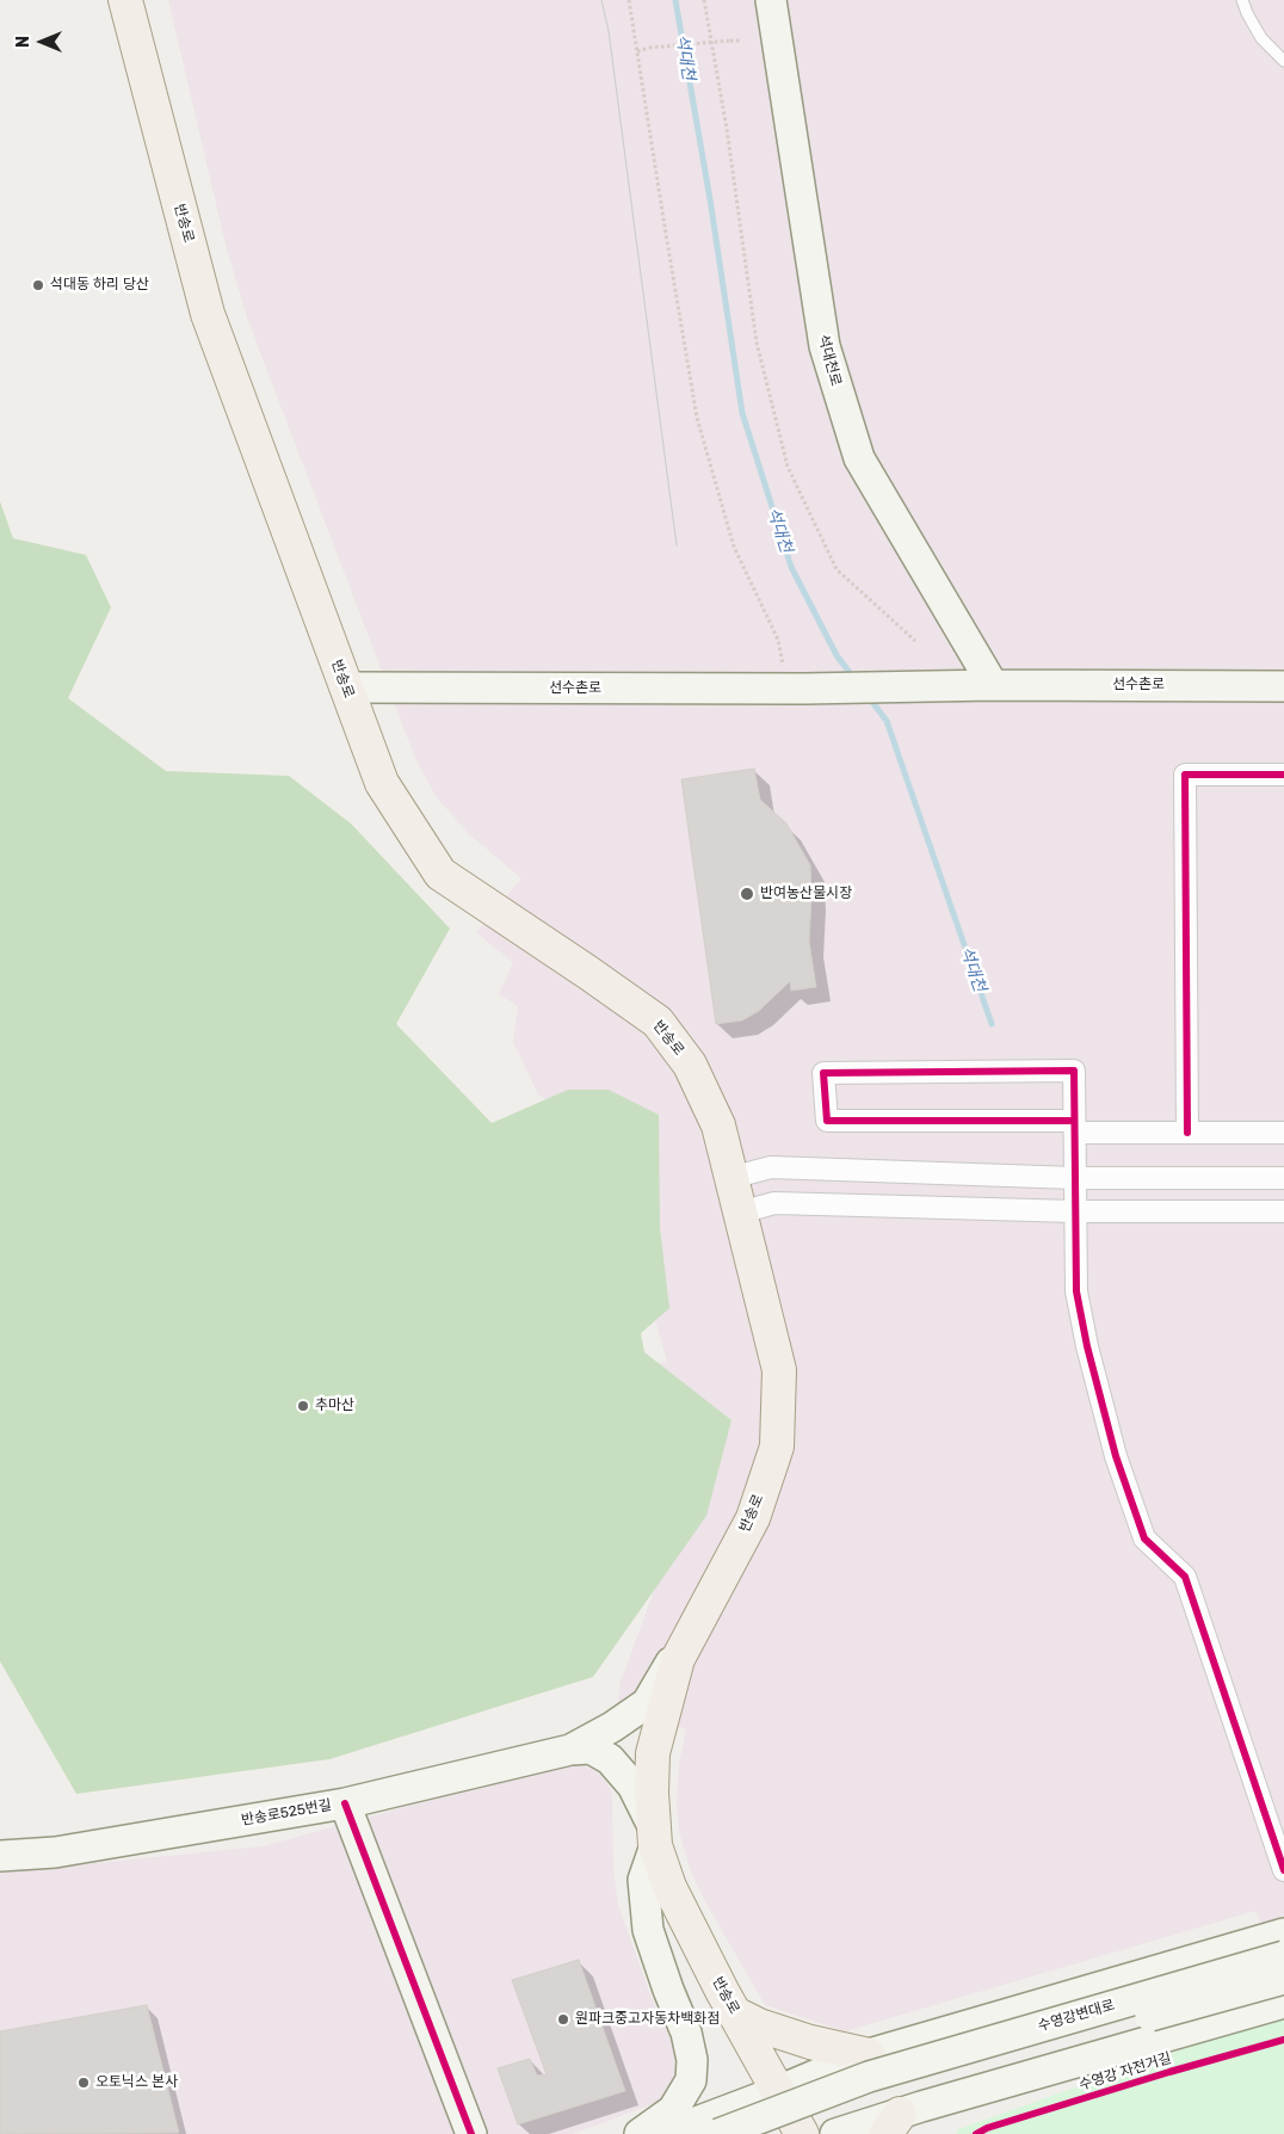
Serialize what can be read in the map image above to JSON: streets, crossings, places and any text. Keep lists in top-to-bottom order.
{
  "streets": {
    "main road": [
      "반송로",
      "석대천로",
      "선수촌로",
      "반송로525번길",
      "수영강변대로"
    ],
    "cycle path": ["수영강 자전거길"]
  },
  "crossings": [
    ["반송로", "선수촌로"],
    ["석대천로", "선수촌로"]
  ],
  "water": ["석대천"],
  "places": [
    "석대동 하리 당산",
    "반여농산물시장",
    "추마산",
    "원파크중고자동차백화점",
    "오토닉스 본사"
  ],
  "north": "left"
}
